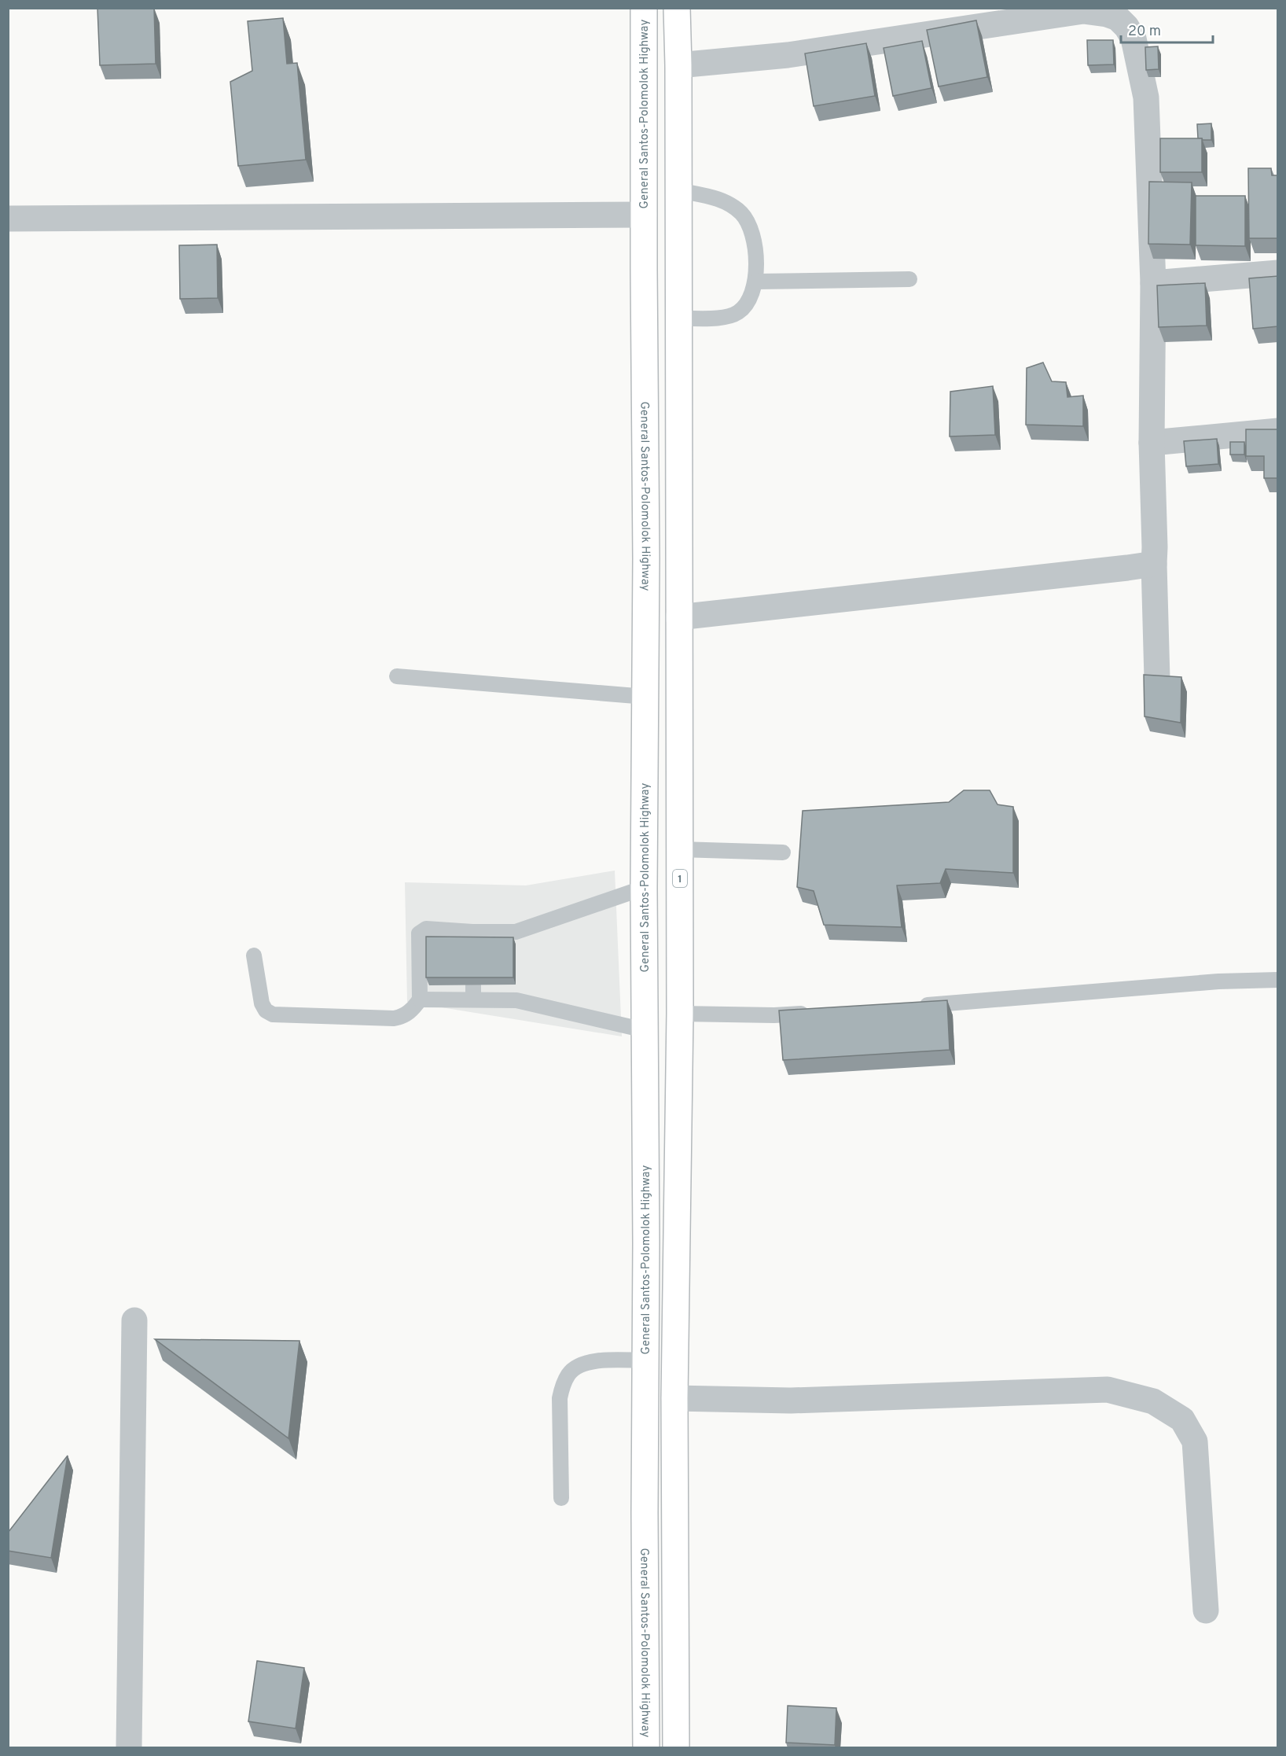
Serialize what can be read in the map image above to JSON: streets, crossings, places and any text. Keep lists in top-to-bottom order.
{
  "streets": {
    "highway": ["General Santos-Polomolok Highway", "1"]
  },
  "scale_bar": "20 m"
}
